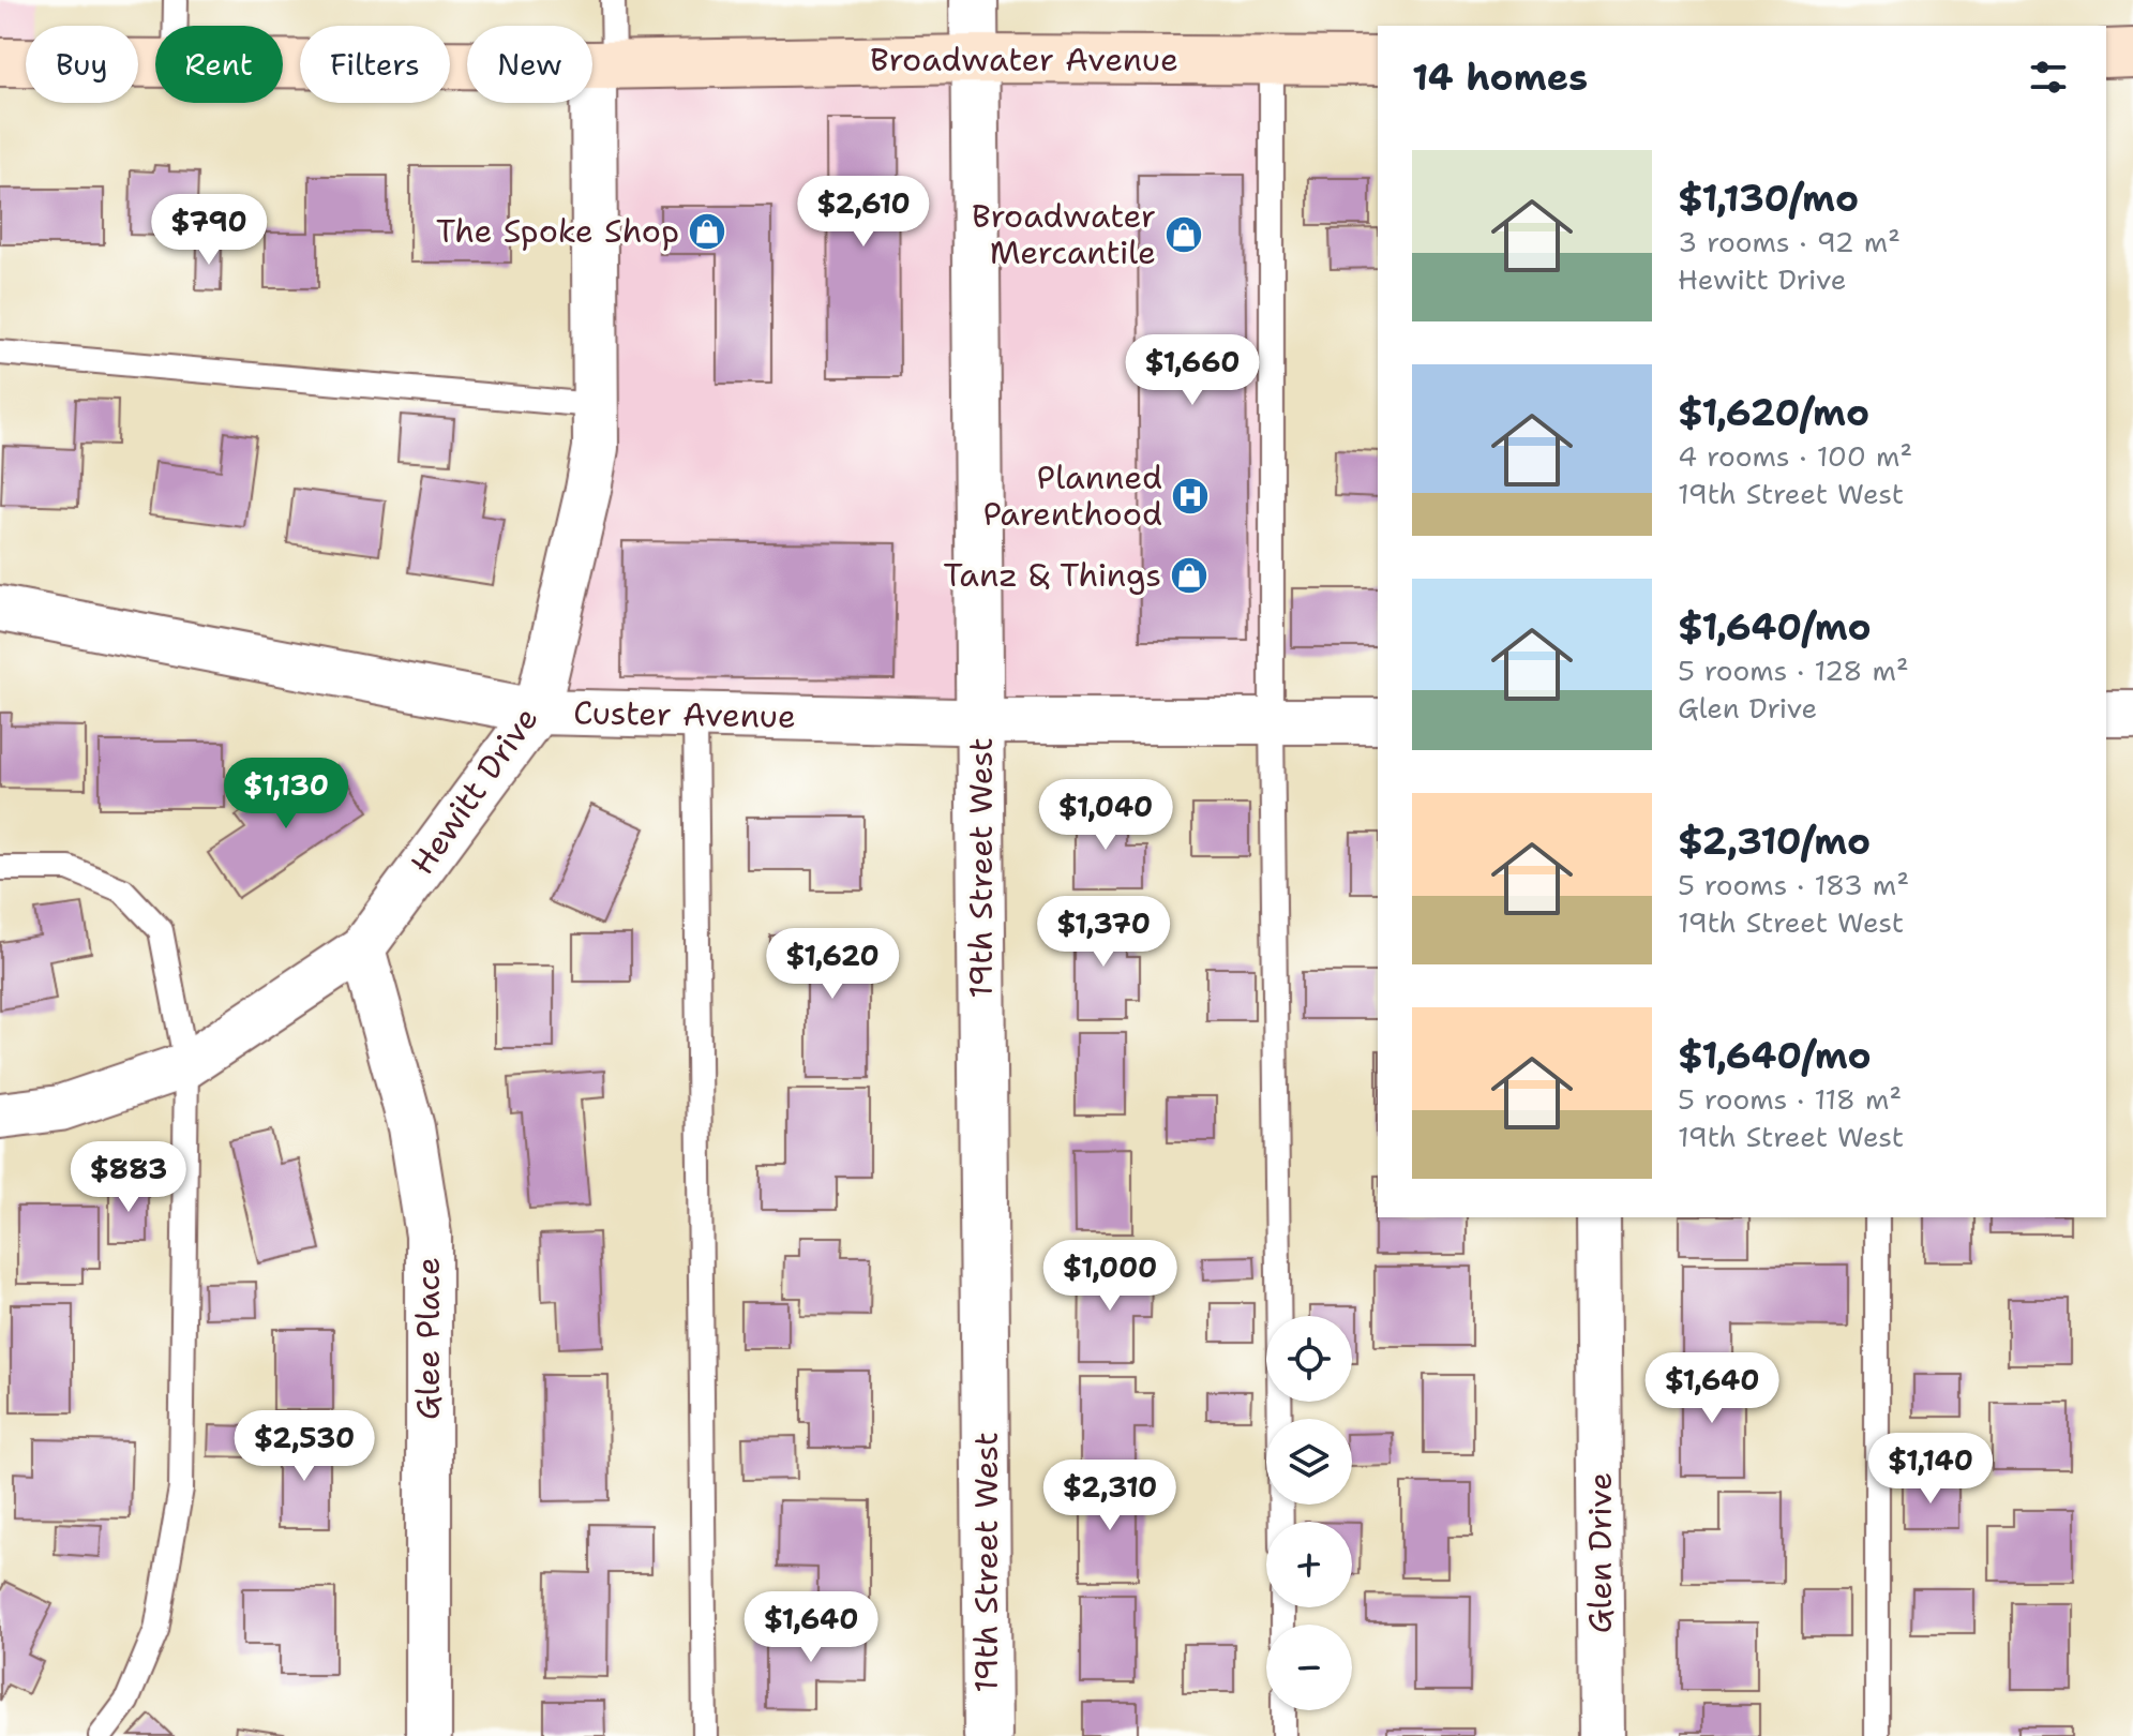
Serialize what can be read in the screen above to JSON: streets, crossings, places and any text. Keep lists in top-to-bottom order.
{
  "streets": {
    "main road": ["Broadwater Avenue"],
    "street": [
      "Custer Avenue",
      "Hewitt Drive",
      "19th Street West",
      "Glee Place",
      "Glen Drive"
    ]
  },
  "crossings": [
    ["Broadwater Avenue", "Hewitt Drive"],
    ["Broadwater Avenue", "19th Street West"],
    ["Custer Avenue", "Hewitt Drive"],
    ["Custer Avenue", "19th Street West"],
    ["Hewitt Drive", "Glee Place"]
  ],
  "places": {
    "shop": ["The Spoke Shop", "Broadwater Mercantile", "Tanz & Things"],
    "hospital": ["Planned Parenthood"]
  },
  "page": {
    "chip": [
      "Buy",
      "Rent",
      "Filters",
      "New"
    ],
    "heading": "14 homes",
    "list": [
      {
        "name": "$1,130/mo",
        "note": "3 rooms · 92 m² · Hewitt Drive"
      },
      {
        "name": "$1,620/mo",
        "note": "4 rooms · 100 m² · 19th Street West"
      },
      {
        "name": "$1,640/mo",
        "note": "5 rooms · 128 m² · Glen Drive"
      },
      {
        "name": "$2,310/mo",
        "note": "5 rooms · 183 m² · 19th Street West"
      },
      {
        "name": "$1,640/mo",
        "note": "5 rooms · 118 m² · 19th Street West"
      }
    ],
    "price": [
      "$2,610",
      "$790",
      "$1,660",
      "$1,130",
      "$1,040",
      "$1,370",
      "$1,620",
      "$883",
      "$1,000",
      "$1,640",
      "$2,530",
      "$1,140",
      "$2,310",
      "$1,640"
    ],
    "map_buttons": ["+", "−"]
  }
}
